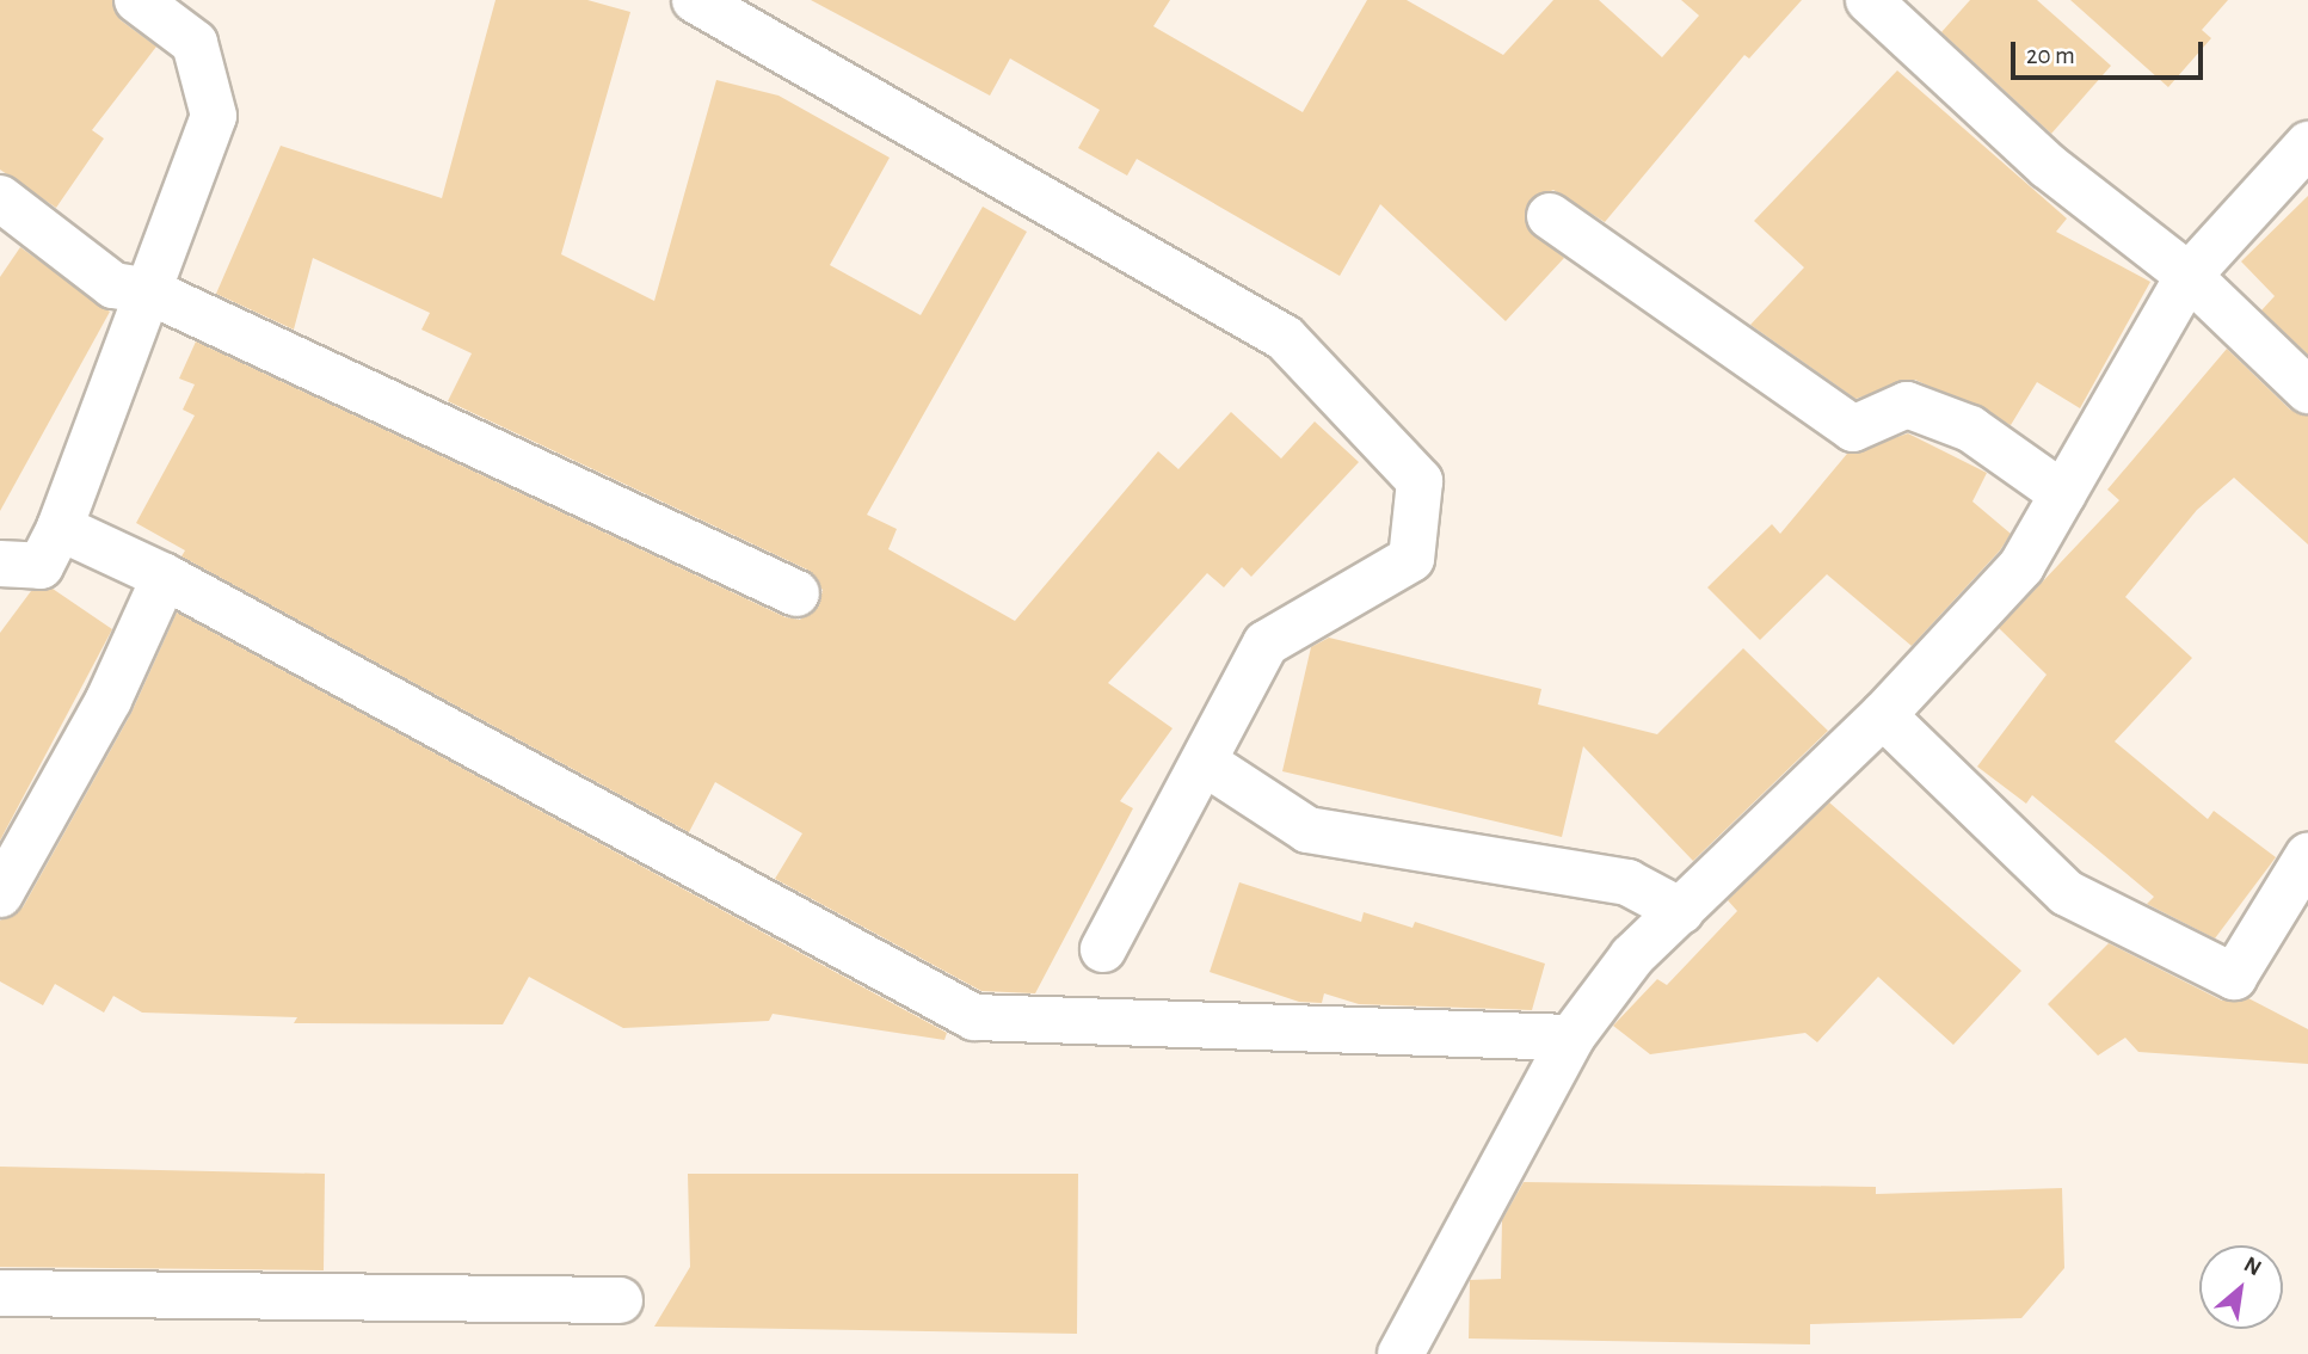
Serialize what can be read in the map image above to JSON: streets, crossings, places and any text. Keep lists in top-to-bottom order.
{
  "scale_bar": "20 m",
  "north": "top right"
}
